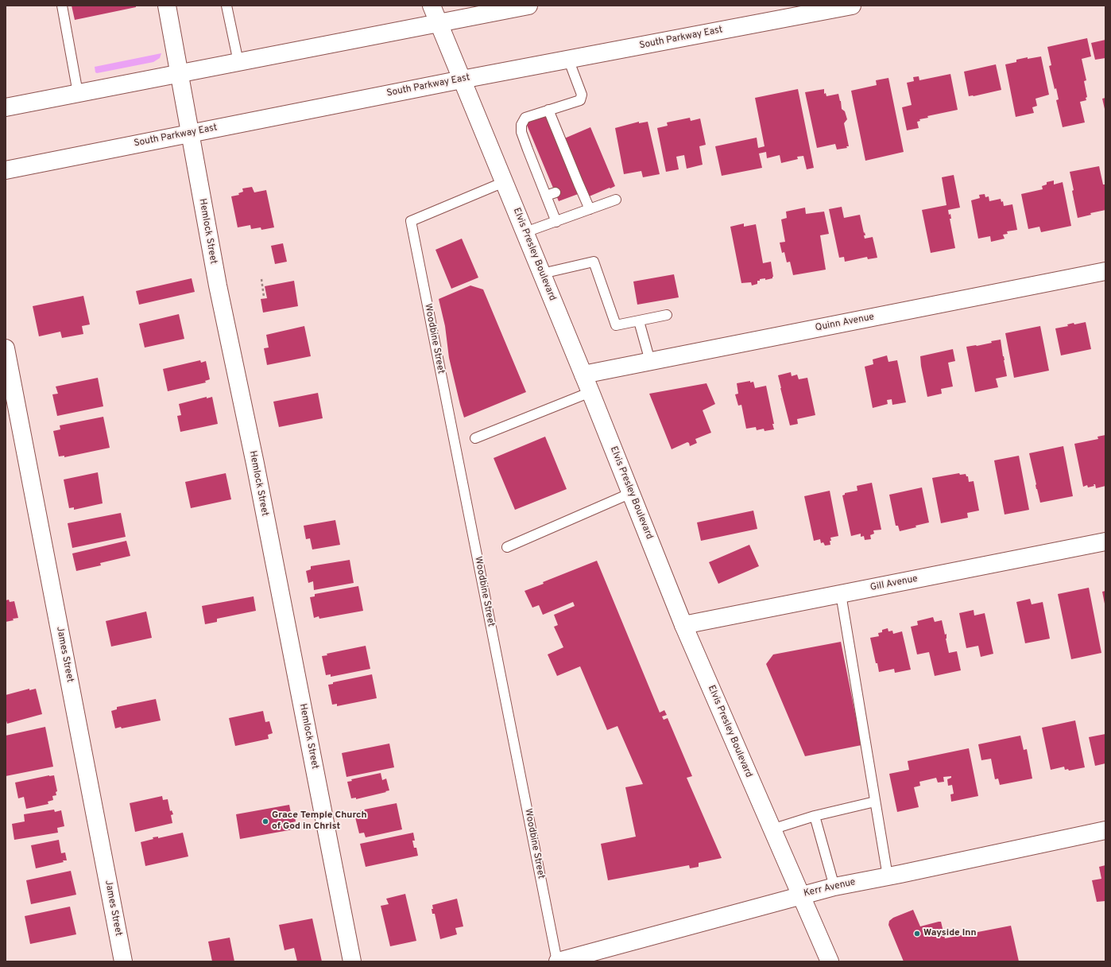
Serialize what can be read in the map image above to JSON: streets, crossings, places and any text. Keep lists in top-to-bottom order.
{
  "streets": {
    "street": [
      "South Parkway East",
      "Hemlock Street",
      "Elvis Presley Boulevard",
      "Quinn Avenue",
      "Gill Avenue",
      "James Street",
      "Kerr Avenue"
    ],
    "lane": ["Woodbine Street"]
  },
  "crossings": [
    ["South Parkway East", "Hemlock Street"],
    ["South Parkway East", "Elvis Presley Boulevard"],
    ["Elvis Presley Boulevard", "Quinn Avenue"],
    ["Elvis Presley Boulevard", "Woodbine Street"],
    ["Elvis Presley Boulevard", "Gill Avenue"],
    ["Elvis Presley Boulevard", "Kerr Avenue"],
    ["Woodbine Street", "Kerr Avenue"]
  ],
  "places": ["Grace Temple Church of God in Christ", "Wayside Inn"]
}
